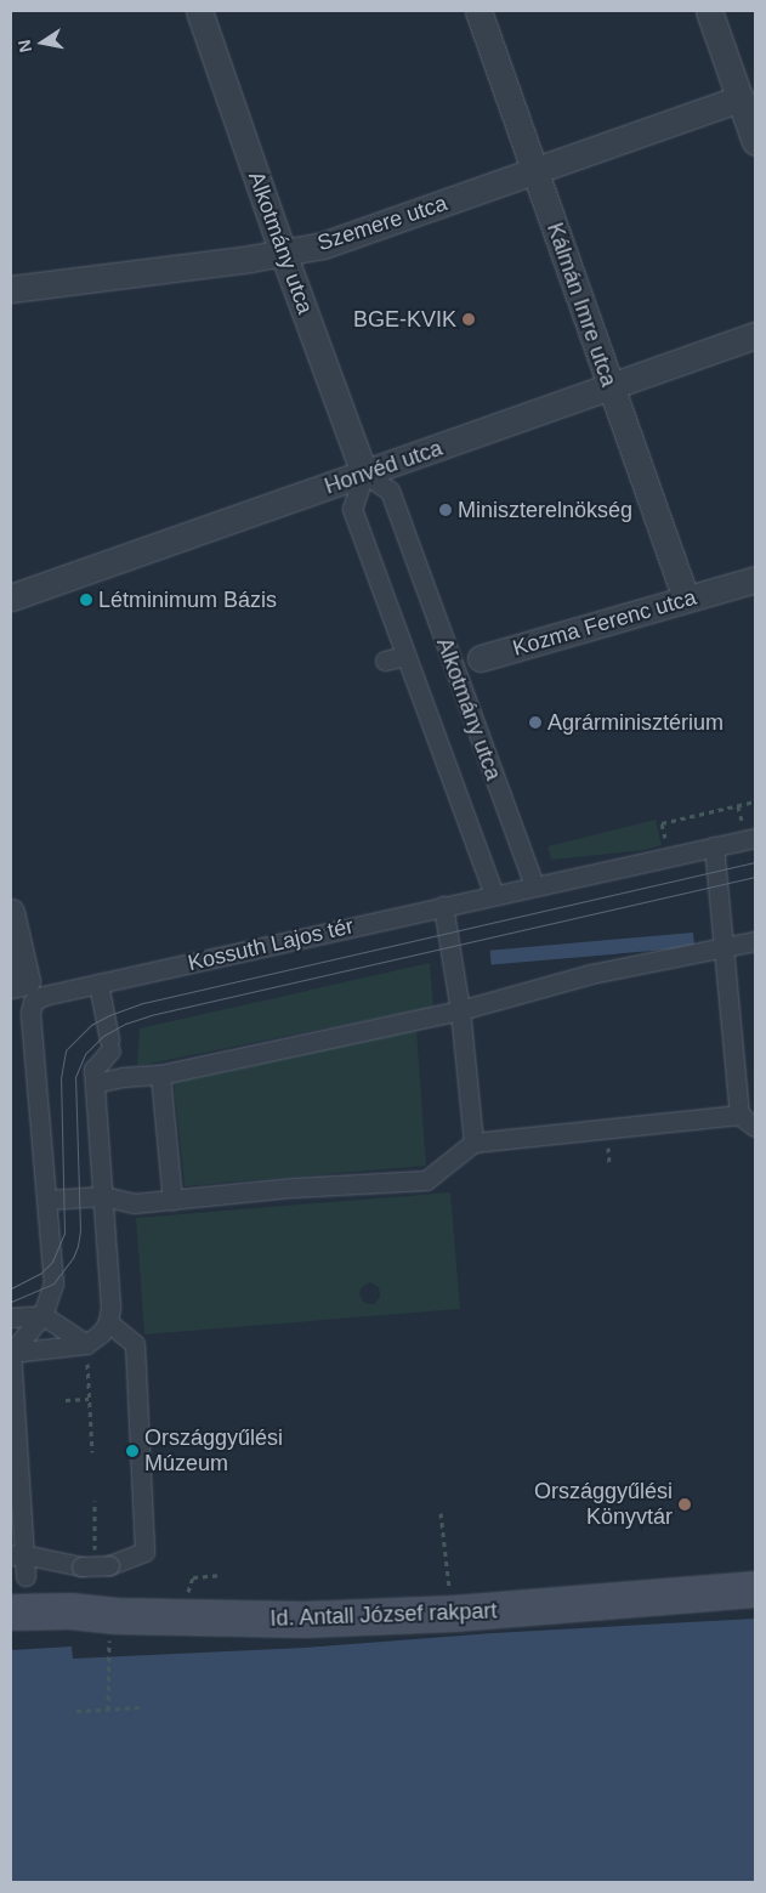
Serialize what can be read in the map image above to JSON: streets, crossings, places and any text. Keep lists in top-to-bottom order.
{
  "streets": {
    "main road": ["Id. Antall József rakpart"],
    "street": [
      "Szemere utca",
      "Alkotmány utca",
      "Kálmán Imre utca",
      "Honvéd utca",
      "Kozma Ferenc utca",
      "Kossuth Lajos tér"
    ]
  },
  "crossings": [
    ["Szemere utca", "Alkotmány utca"],
    ["Szemere utca", "Kálmán Imre utca"],
    ["Alkotmány utca", "Honvéd utca"],
    ["Alkotmány utca", "Kozma Ferenc utca"],
    ["Alkotmány utca", "Kossuth Lajos tér"],
    ["Kálmán Imre utca", "Honvéd utca"],
    ["Kálmán Imre utca", "Kozma Ferenc utca"]
  ],
  "places": [
    "BGE-KVIK",
    "Miniszterelnökség",
    "Létminimum Bázis",
    "Agrárminisztérium",
    "Országgyűlési Múzeum",
    "Országgyűlési Könyvtár"
  ],
  "north": "left"
}
